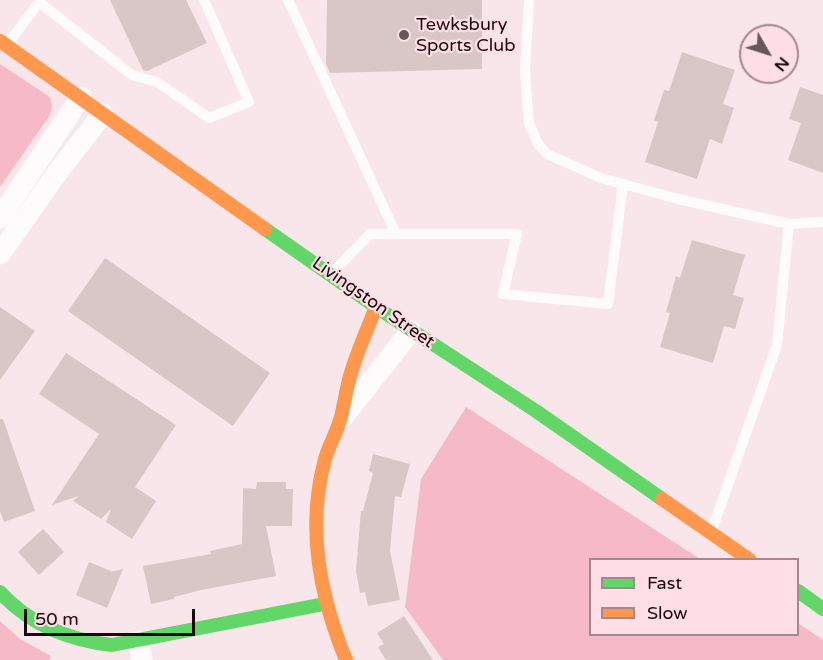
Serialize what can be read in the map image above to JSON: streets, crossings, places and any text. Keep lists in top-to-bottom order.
{
  "streets": {
    "street": ["Livingston Street"]
  },
  "places": ["Tewksbury Sports Club"],
  "legend": ["Fast", "Slow"],
  "scale_bar": "50 m",
  "north": "bottom right"
}
